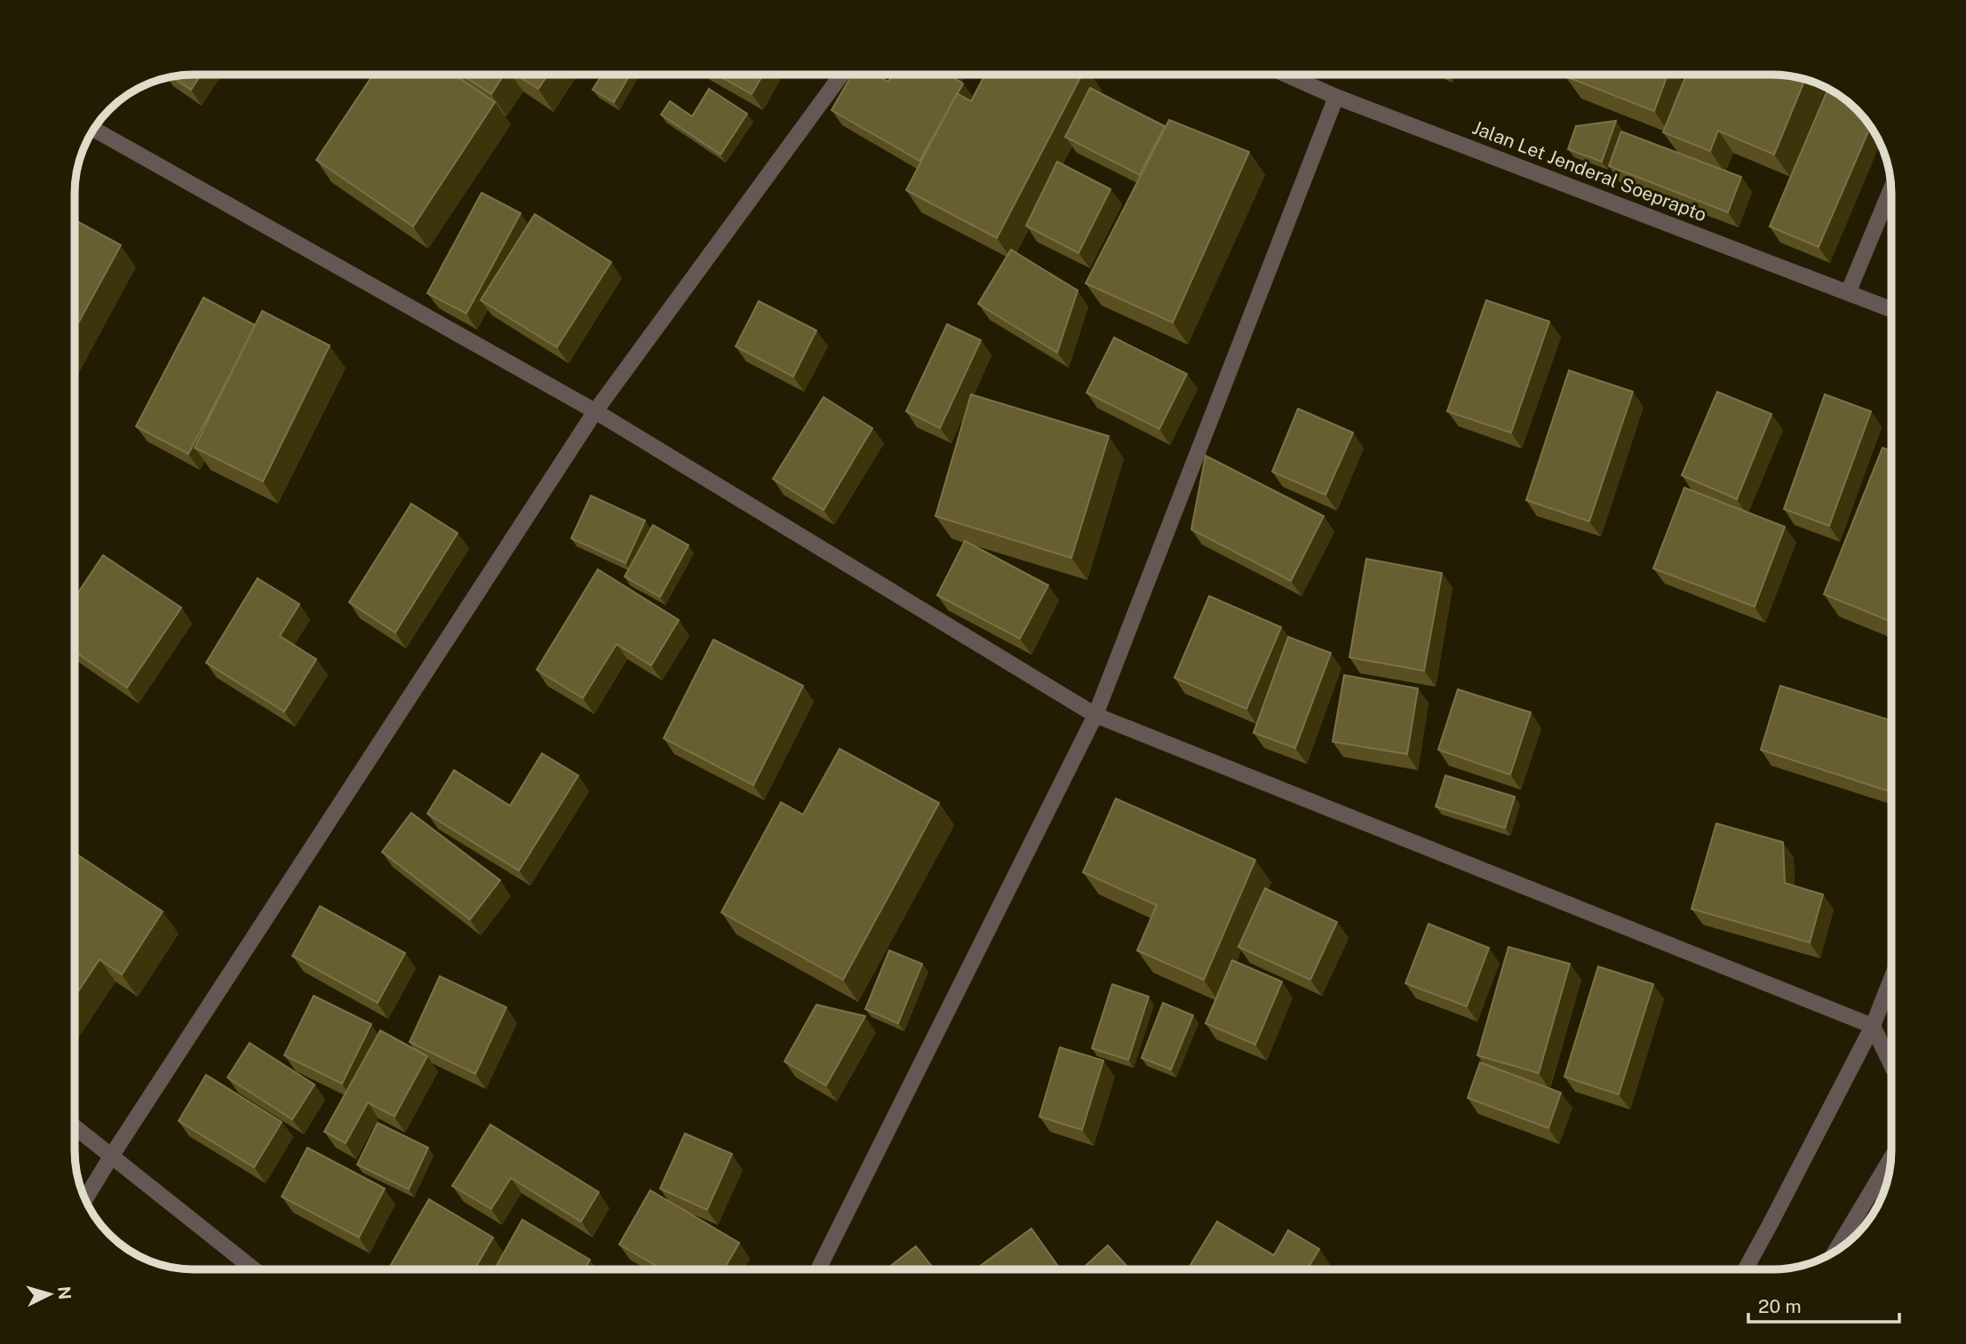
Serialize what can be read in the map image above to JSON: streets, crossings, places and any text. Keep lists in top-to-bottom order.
{
  "streets": {
    "street": ["Jalan Let Jenderal Soeprapto"]
  },
  "scale_bar": "20 m",
  "north": "right"
}
